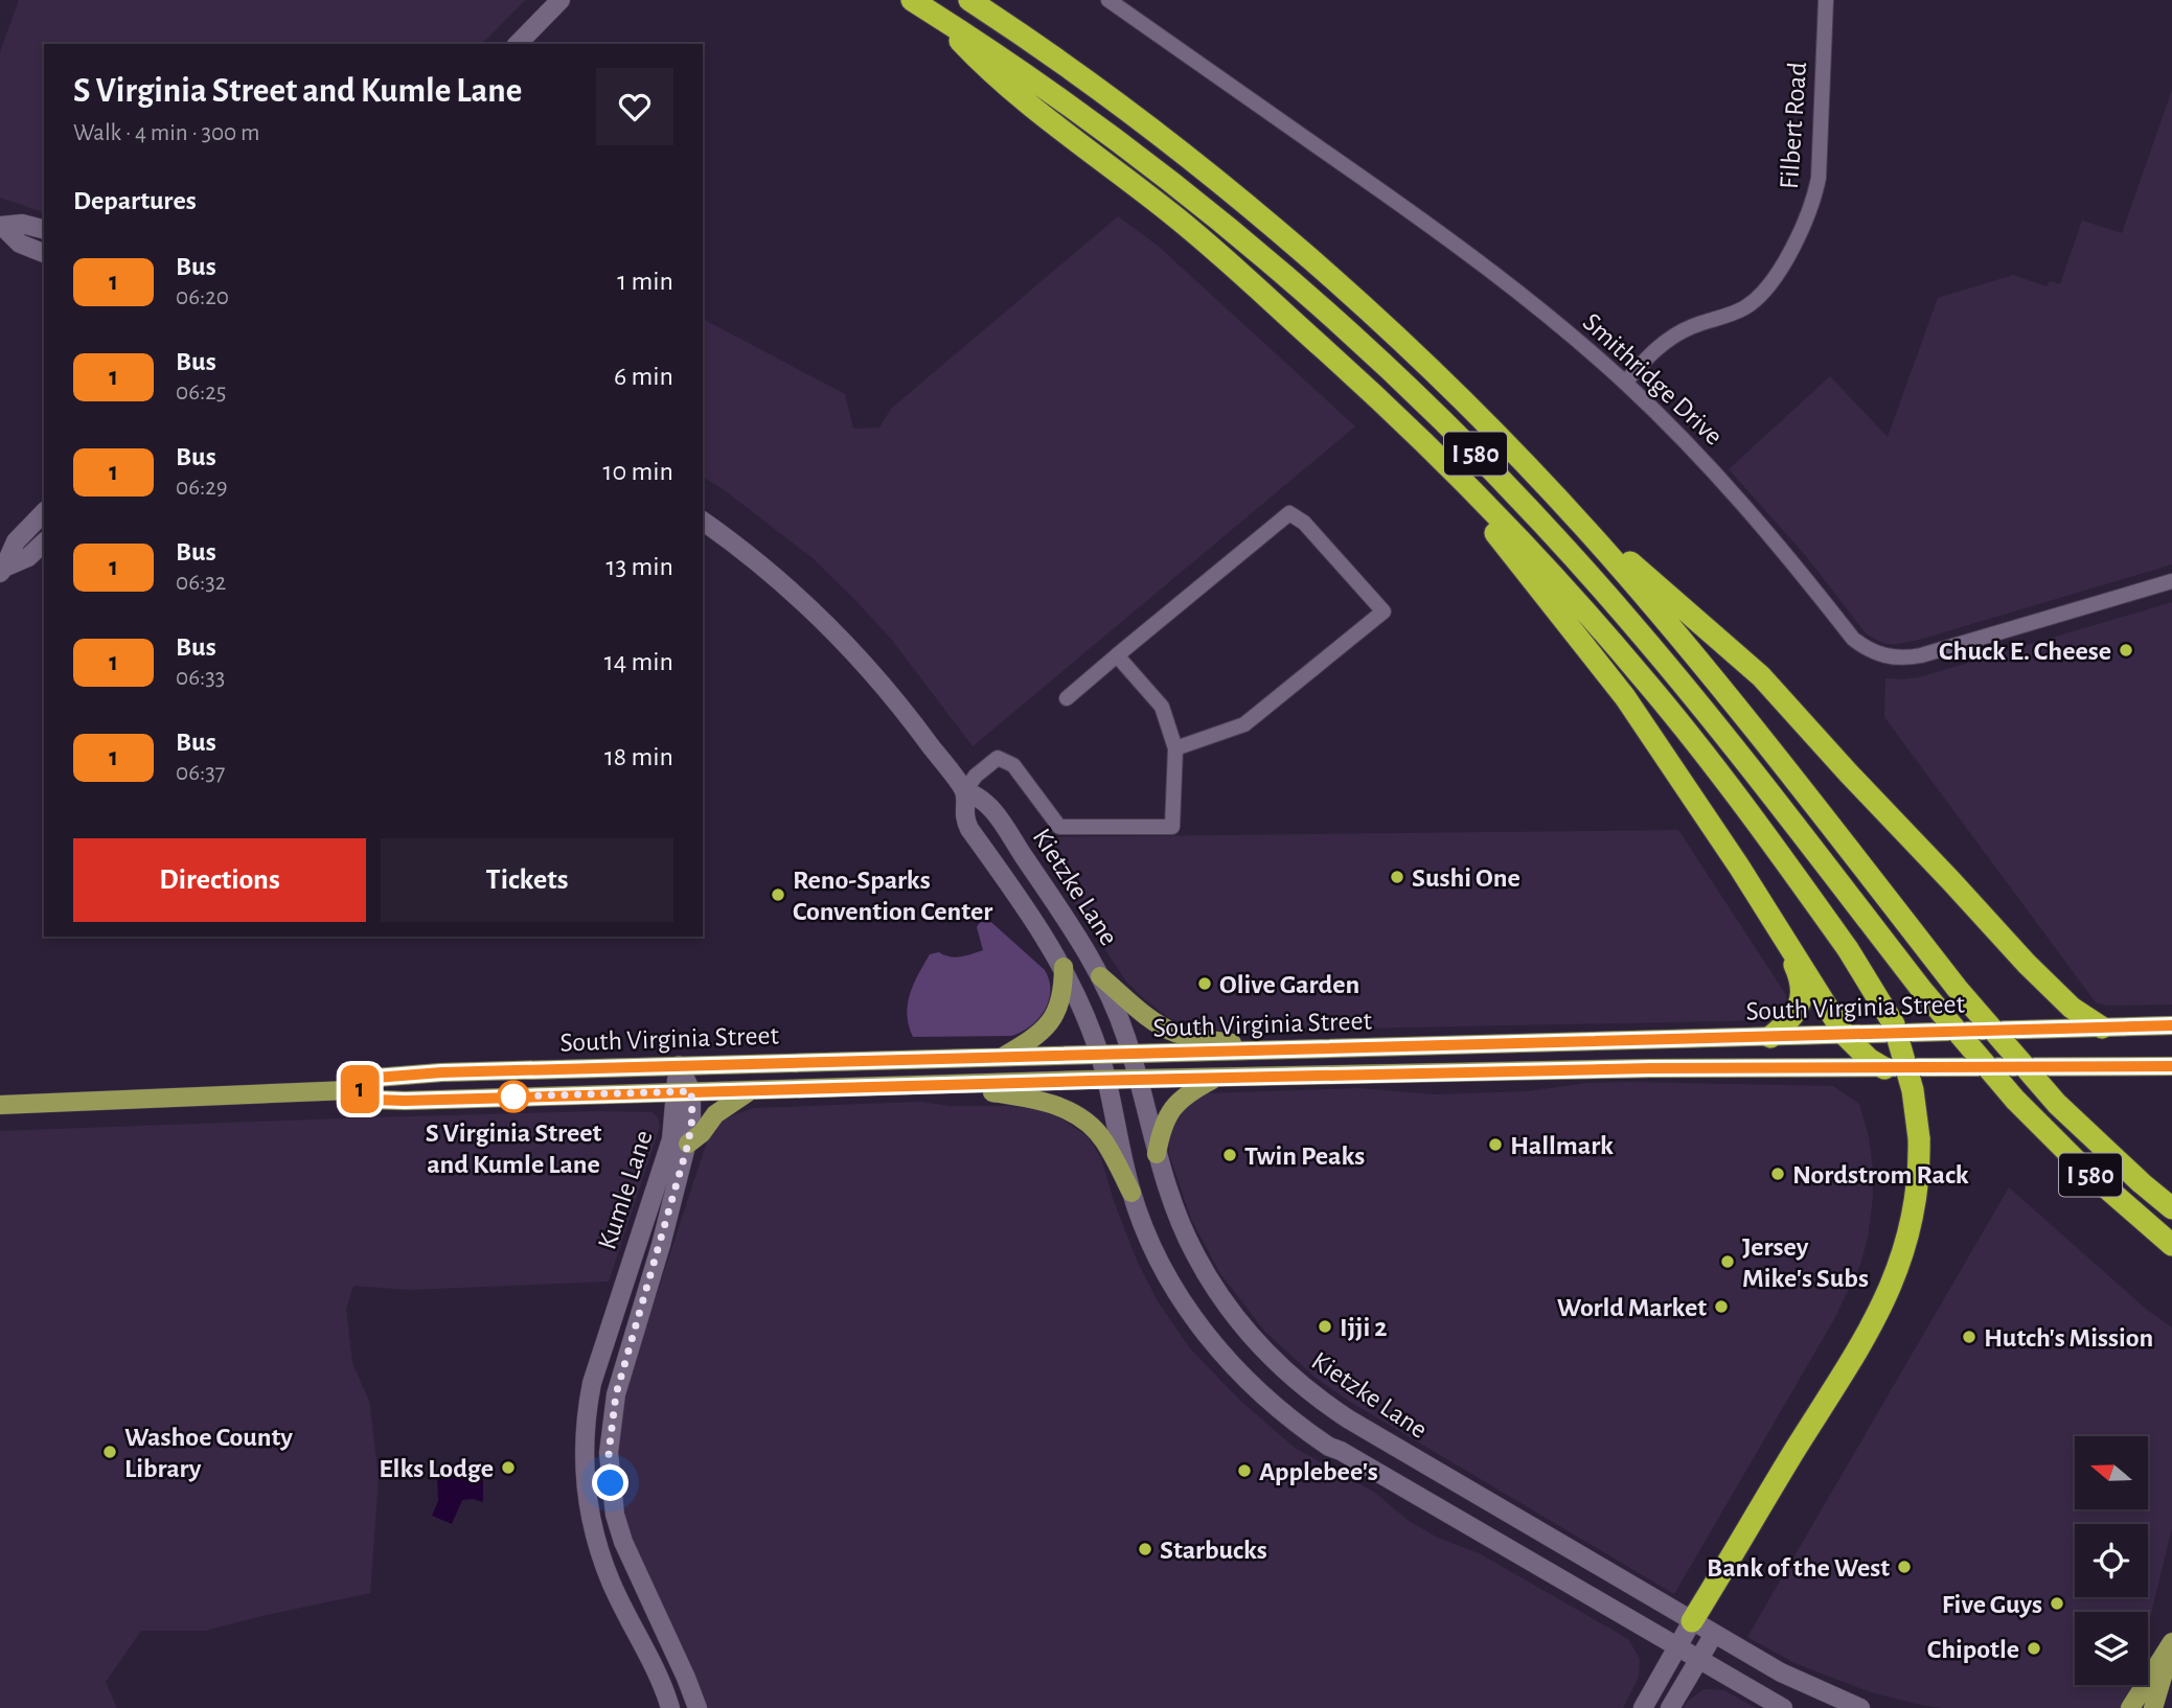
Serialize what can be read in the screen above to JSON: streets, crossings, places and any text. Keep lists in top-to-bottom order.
{
  "streets": {
    "highway": ["I 580"],
    "main road": ["Kietzke Lane", "South Virginia Street", "Kumle Lane"],
    "street": ["Filbert Road", "Smithridge Drive"]
  },
  "crossings": [
    ["Filbert Road", "Smithridge Drive"],
    ["Kietzke Lane", "South Virginia Street"],
    ["South Virginia Street", "Kumle Lane"]
  ],
  "places": [
    "Chuck E. Cheese",
    "Sushi One",
    "Reno-Sparks Convention Center",
    "Olive Garden",
    "S Virginia Street and Kumle Lane",
    "Hallmark",
    "Twin Peaks",
    "Nordstrom Rack",
    "Jersey Mike's Subs",
    "World Market",
    "Ijji 2",
    "Hutch's Mission",
    "Washoe County Library",
    "Elks Lodge",
    "Applebee's",
    "Starbucks",
    "Bank of the West",
    "Five Guys",
    "Chipotle"
  ],
  "lines": ["bus line 1"],
  "north": "left",
  "page": {
    "on_map": "1",
    "heading": [
      ["S Virginia Street and Kumle Lane", "Walk · 4 min · 300 m"],
      "Departures"
    ],
    "list": [
      {
        "mark": "1",
        "name": "Bus",
        "note": "06:20",
        "value": "1 min"
      },
      {
        "mark": "1",
        "name": "Bus",
        "note": "06:25",
        "value": "6 min"
      },
      {
        "mark": "1",
        "name": "Bus",
        "note": "06:29",
        "value": "10 min"
      },
      {
        "mark": "1",
        "name": "Bus",
        "note": "06:32",
        "value": "13 min"
      },
      {
        "mark": "1",
        "name": "Bus",
        "note": "06:33",
        "value": "14 min"
      },
      {
        "mark": "1",
        "name": "Bus",
        "note": "06:37",
        "value": "18 min"
      }
    ],
    "buttons": ["Directions", "Tickets"]
  }
}
